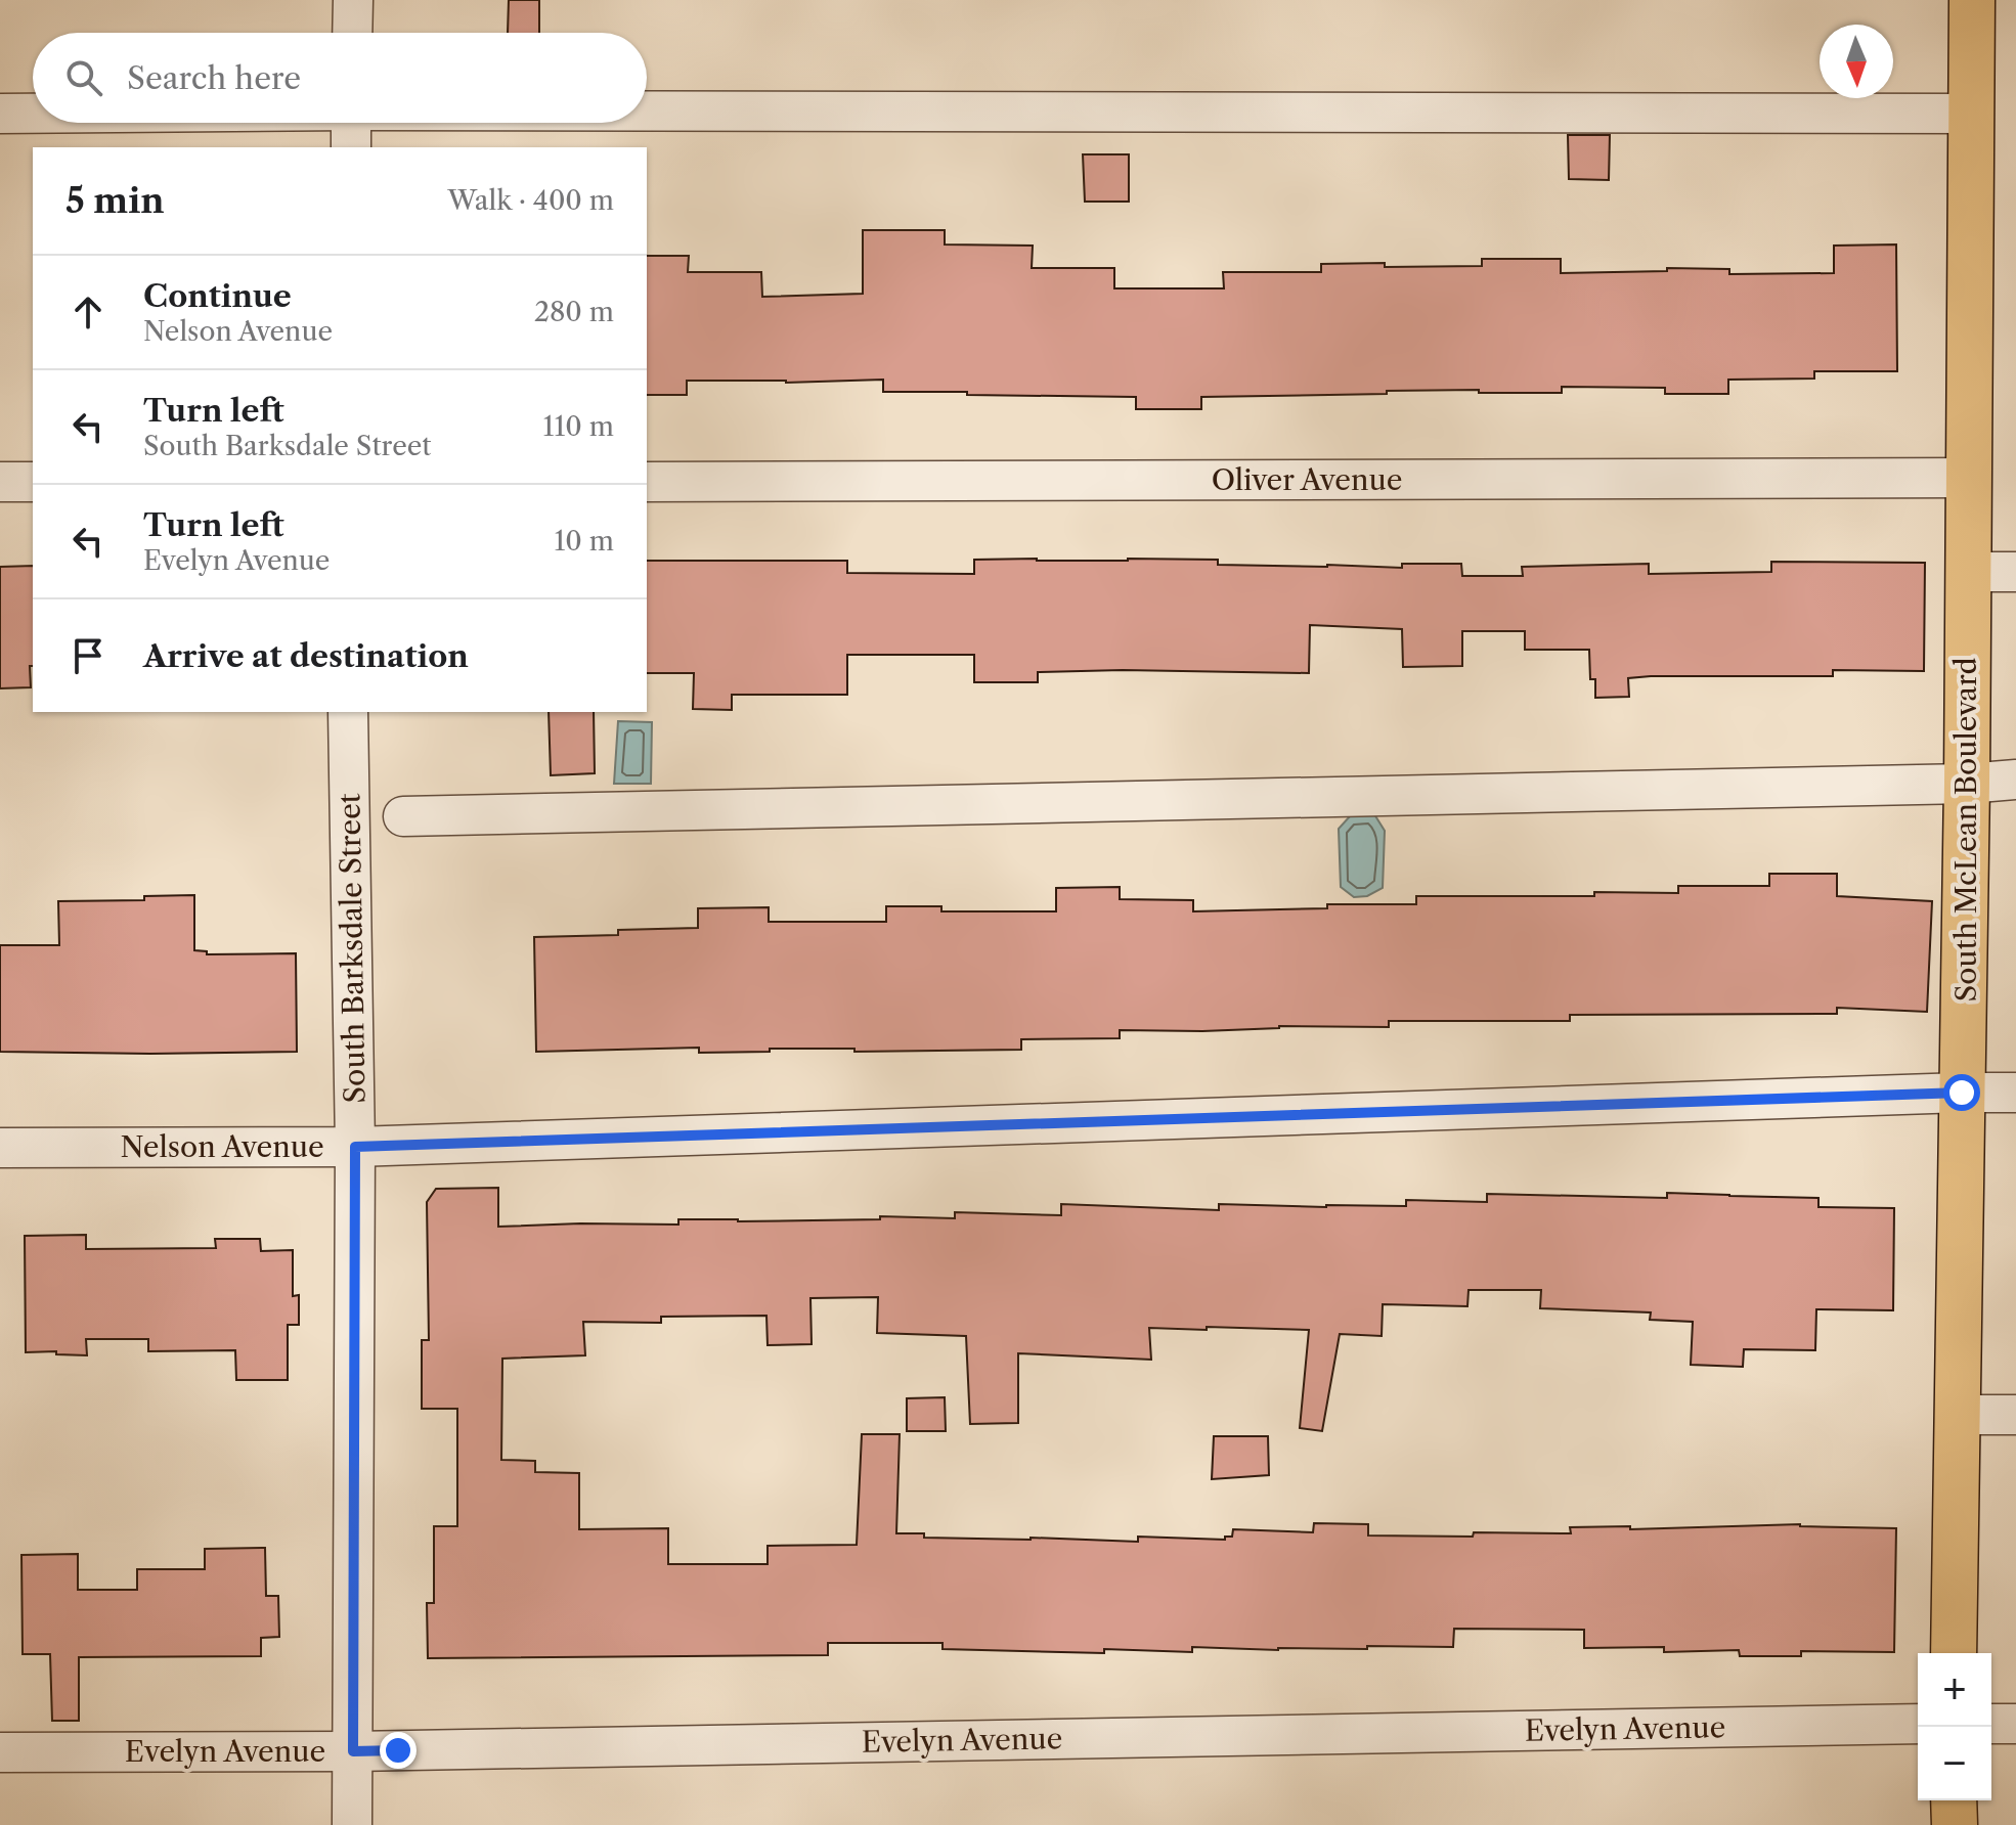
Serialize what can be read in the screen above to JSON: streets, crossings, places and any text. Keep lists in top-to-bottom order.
{
  "streets": {
    "main road": ["South McLean Boulevard"],
    "street": [
      "Oliver Avenue",
      "South Barksdale Street",
      "Nelson Avenue",
      "Evelyn Avenue"
    ]
  },
  "crossings": [
    ["Oliver Avenue", "South McLean Boulevard"],
    ["South McLean Boulevard", "Nelson Avenue"],
    ["South Barksdale Street", "Nelson Avenue"],
    ["South Barksdale Street", "Evelyn Avenue"]
  ],
  "north": "bottom",
  "page": {
    "search": "Search here",
    "heading": ["5 min", "Walk · 400 m"],
    "list": [
      ["Continue", "Nelson Avenue", "280 m"],
      ["Turn left", "South Barksdale Street", "110 m"],
      ["Turn left", "Evelyn Avenue", "10 m"],
      "Arrive at destination"
    ],
    "map_buttons": ["+", "−"]
  }
}
